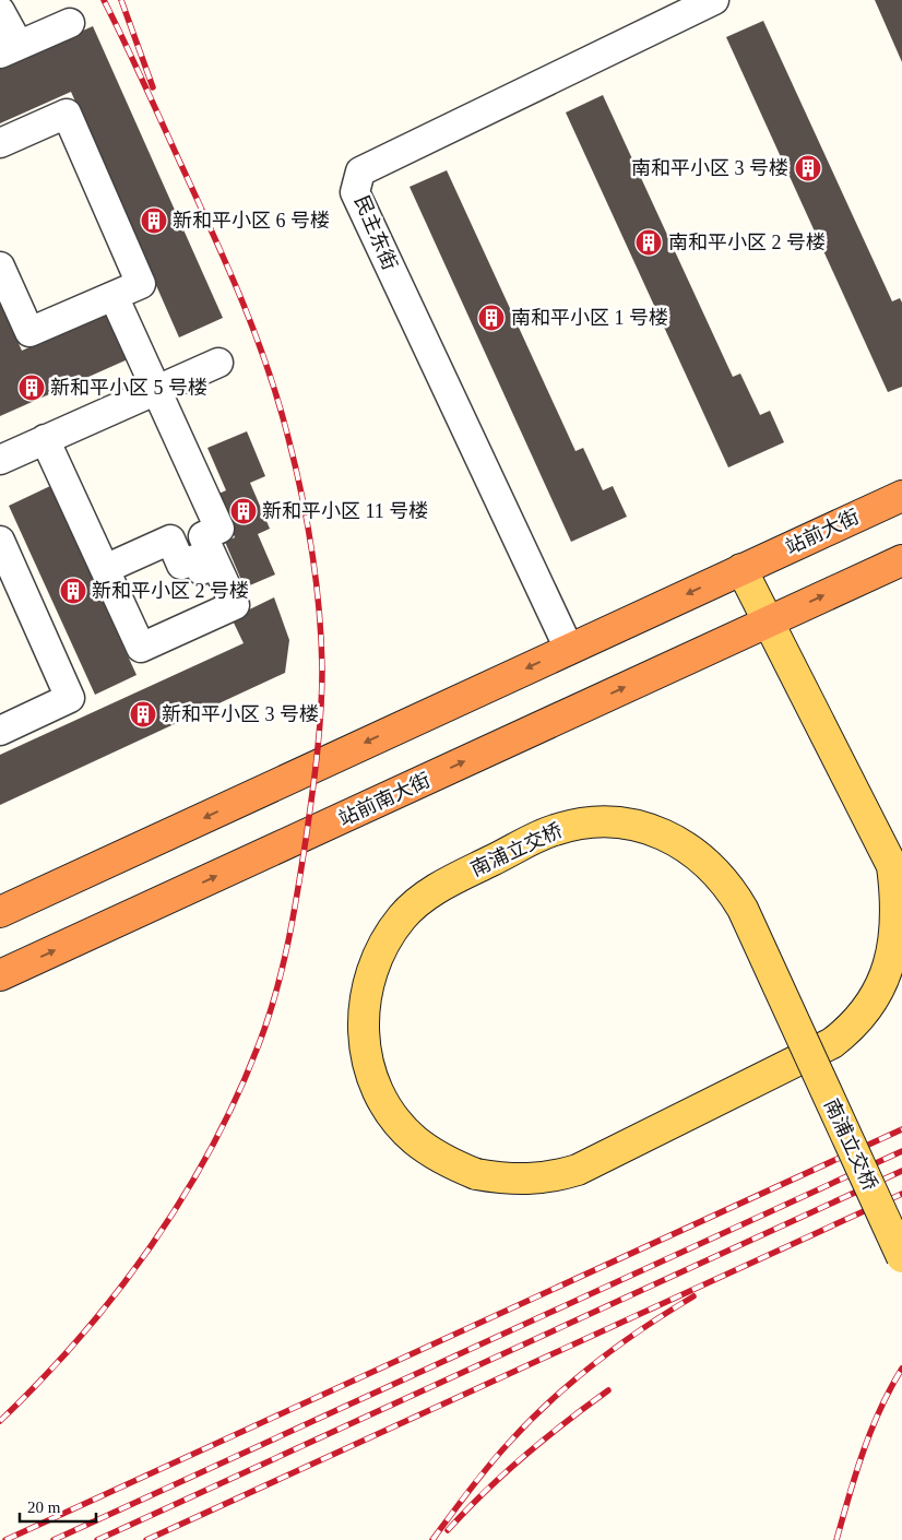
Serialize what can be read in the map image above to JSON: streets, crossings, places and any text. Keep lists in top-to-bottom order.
{
  "streets": {
    "highway": ["站前大街", "站前南大街"],
    "main road": ["南浦立交桥"],
    "street": ["民主东街"]
  },
  "crossings": [
    ["站前大街", "南浦立交桥"],
    ["站前南大街", "南浦立交桥"]
  ],
  "places": {
    "building": [
      "南和平小区 3 号楼",
      "新和平小区 6 号楼",
      "南和平小区 2 号楼",
      "南和平小区 1 号楼",
      "新和平小区 5 号楼",
      "新和平小区 11 号楼",
      "新和平小区 2 号楼",
      "新和平小区 3 号楼"
    ]
  },
  "scale_bar": "20 m"
}
